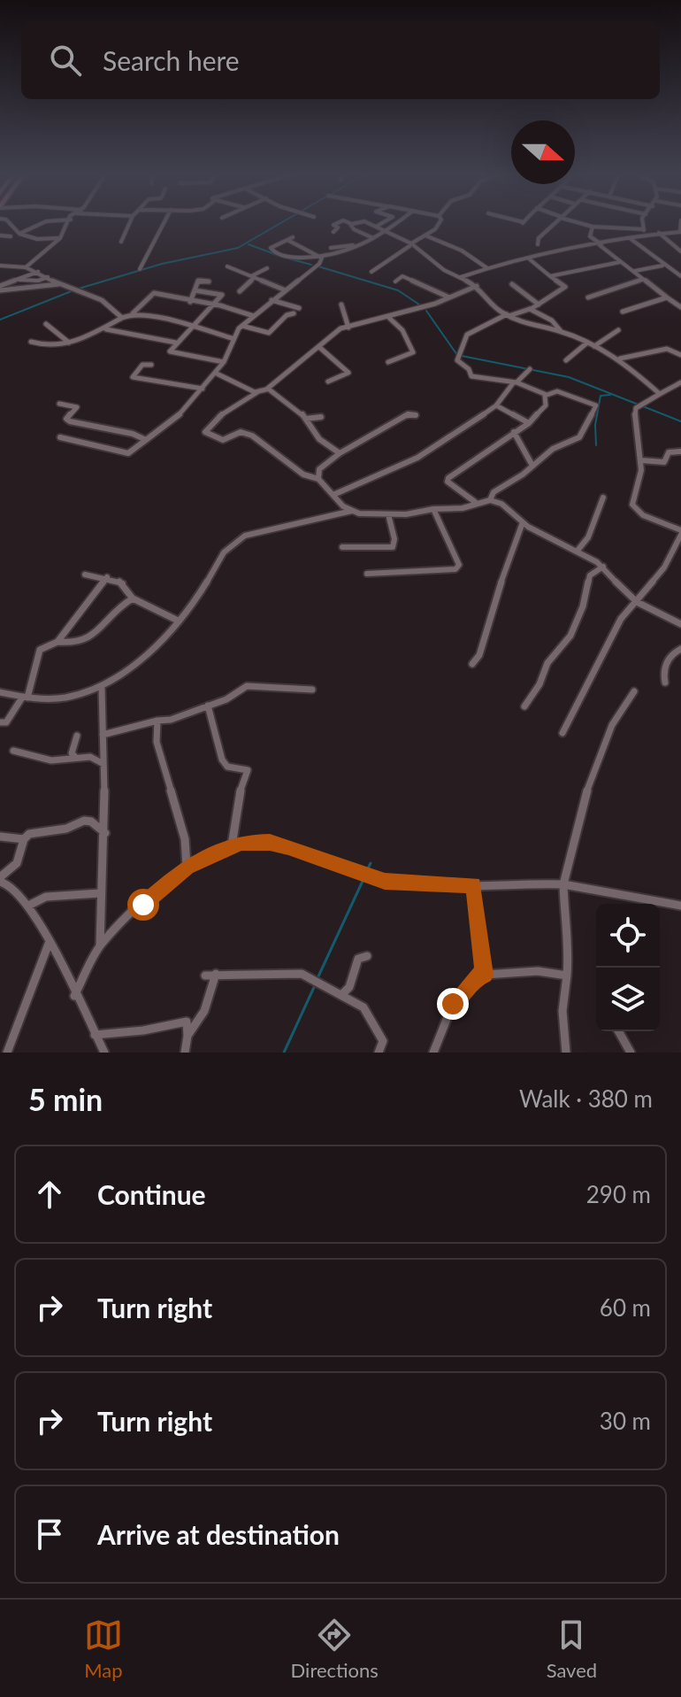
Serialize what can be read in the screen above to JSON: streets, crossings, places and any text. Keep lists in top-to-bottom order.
{
  "north": "right",
  "page": {
    "search": "Search here",
    "heading": ["5 min", "Walk · 380 m"],
    "list": [
      ["Continue", "290 m"],
      ["Turn right", "60 m"],
      ["Turn right", "30 m"],
      "Arrive at destination"
    ],
    "nav": ["Map", "Directions", "Saved"]
  }
}
